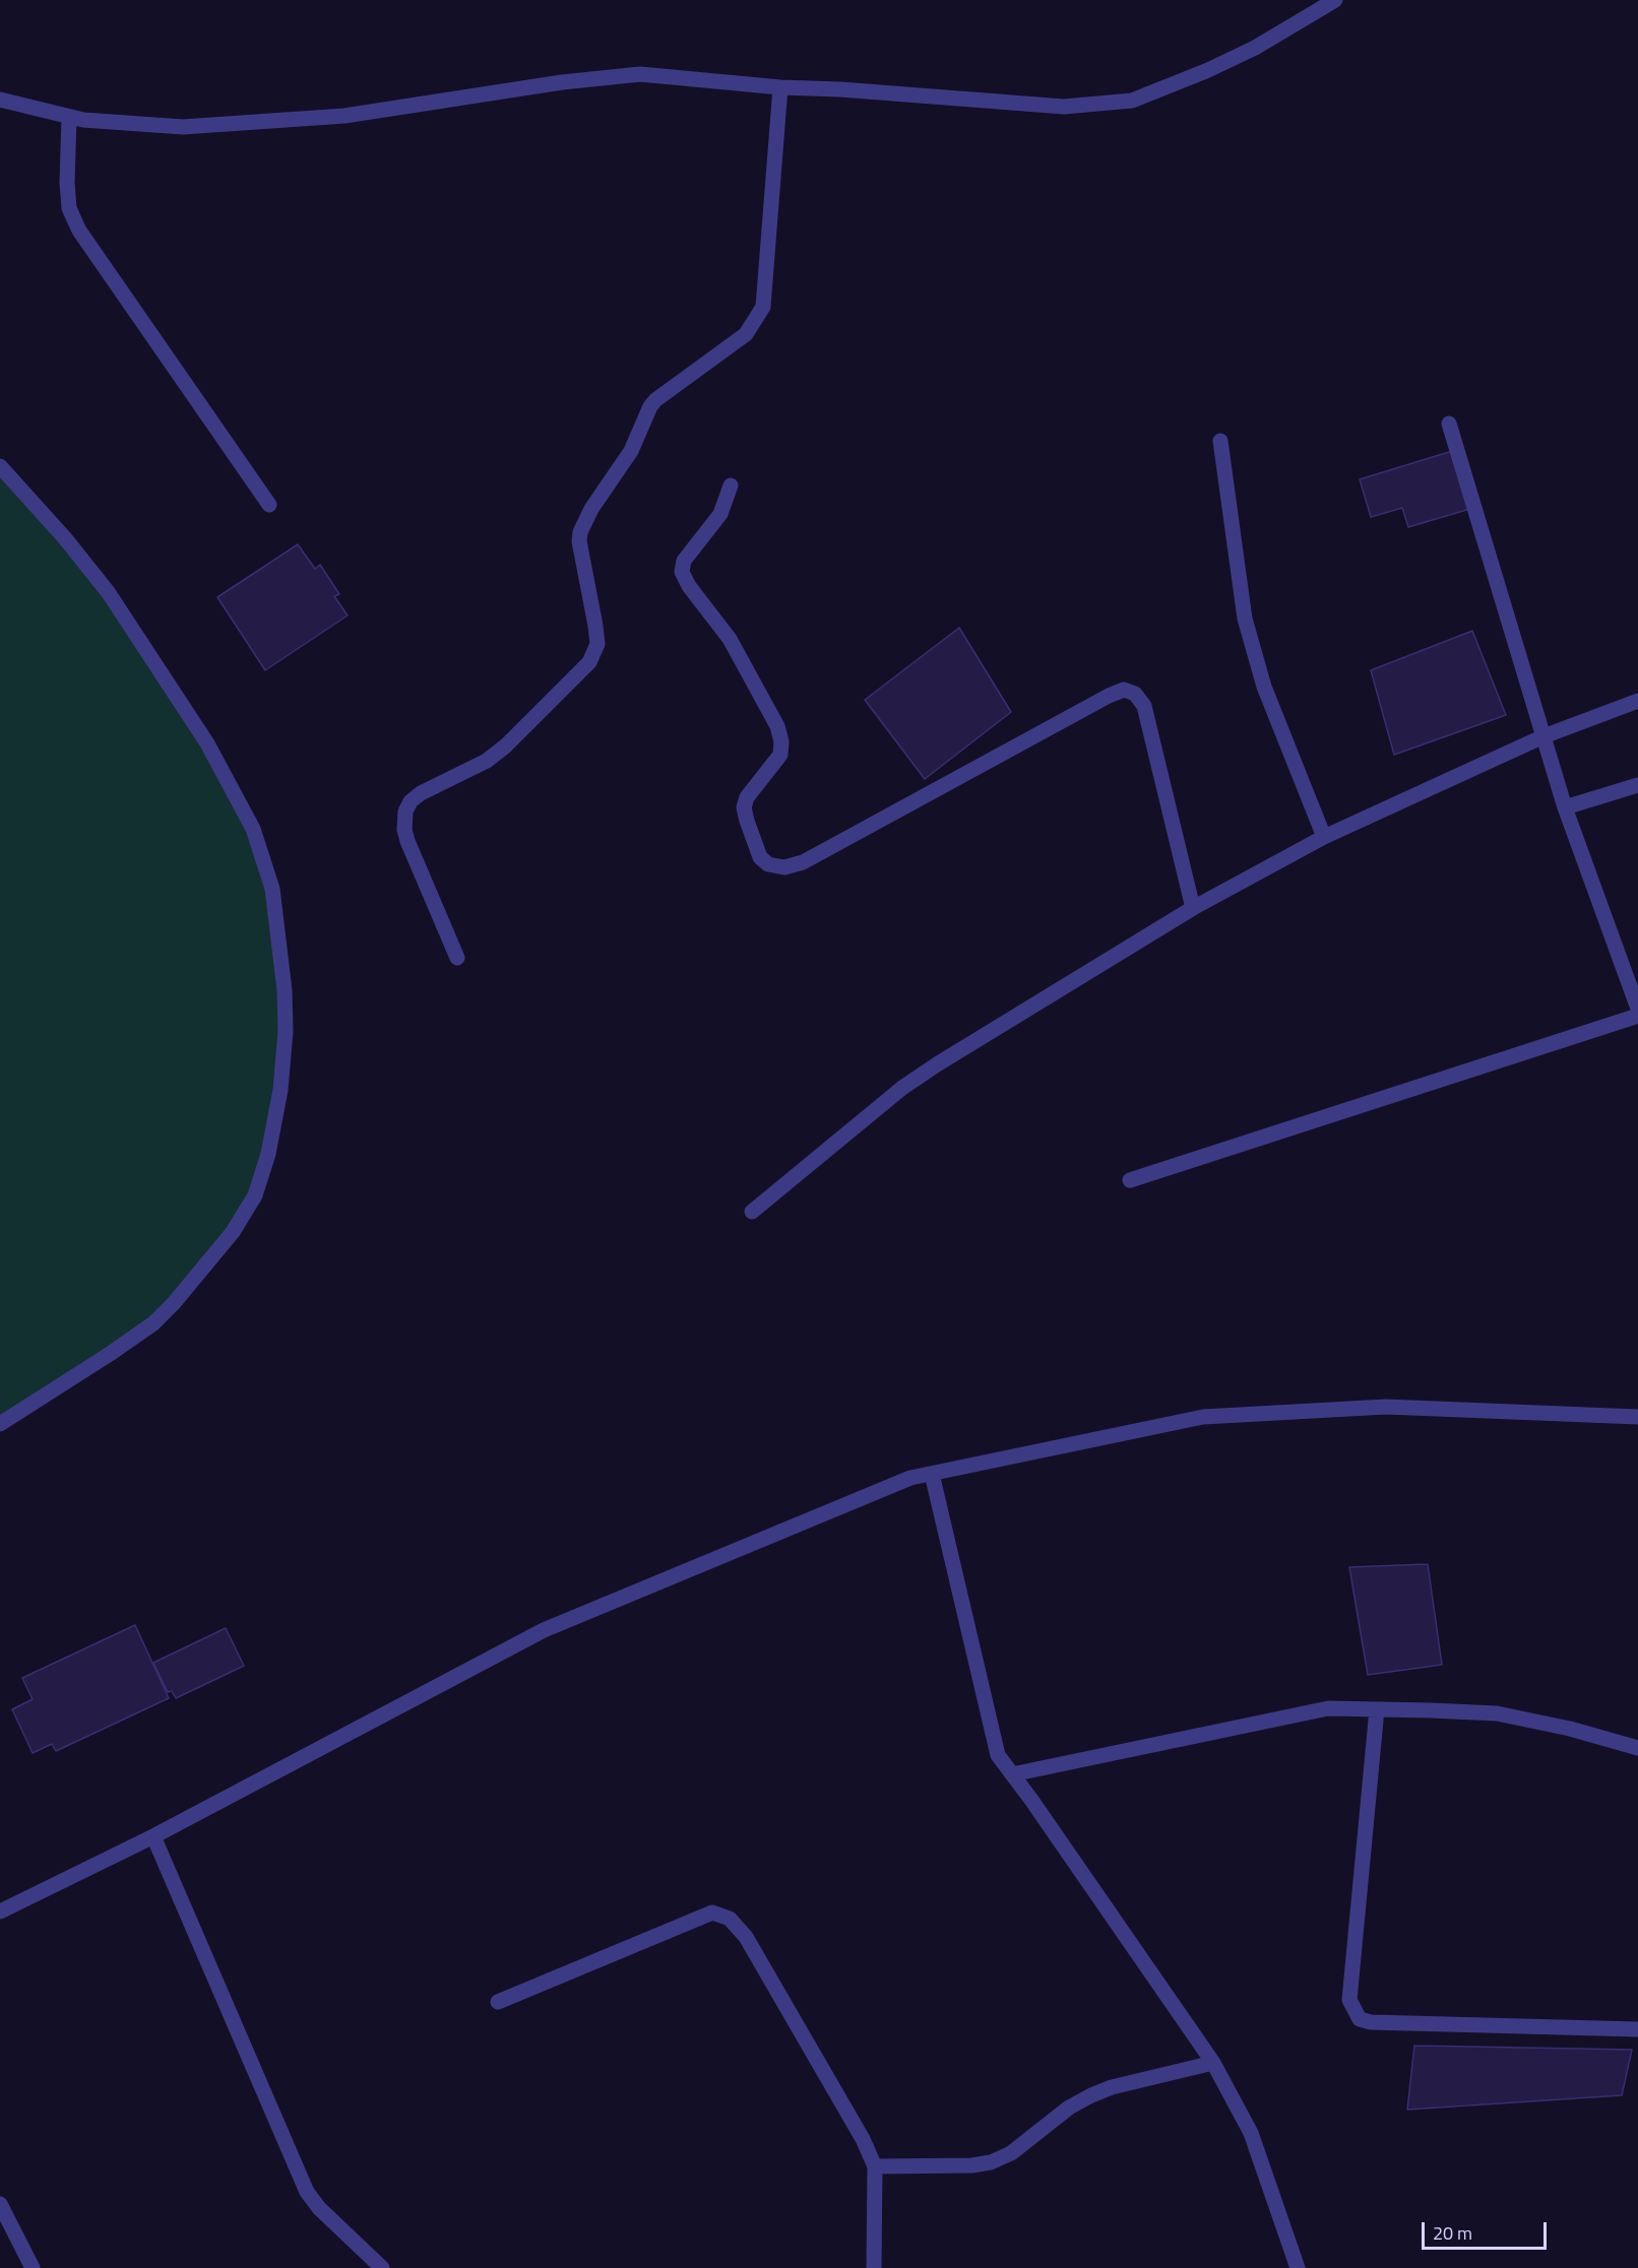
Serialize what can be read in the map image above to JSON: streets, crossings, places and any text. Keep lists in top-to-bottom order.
{
  "scale_bar": "20 m"
}
